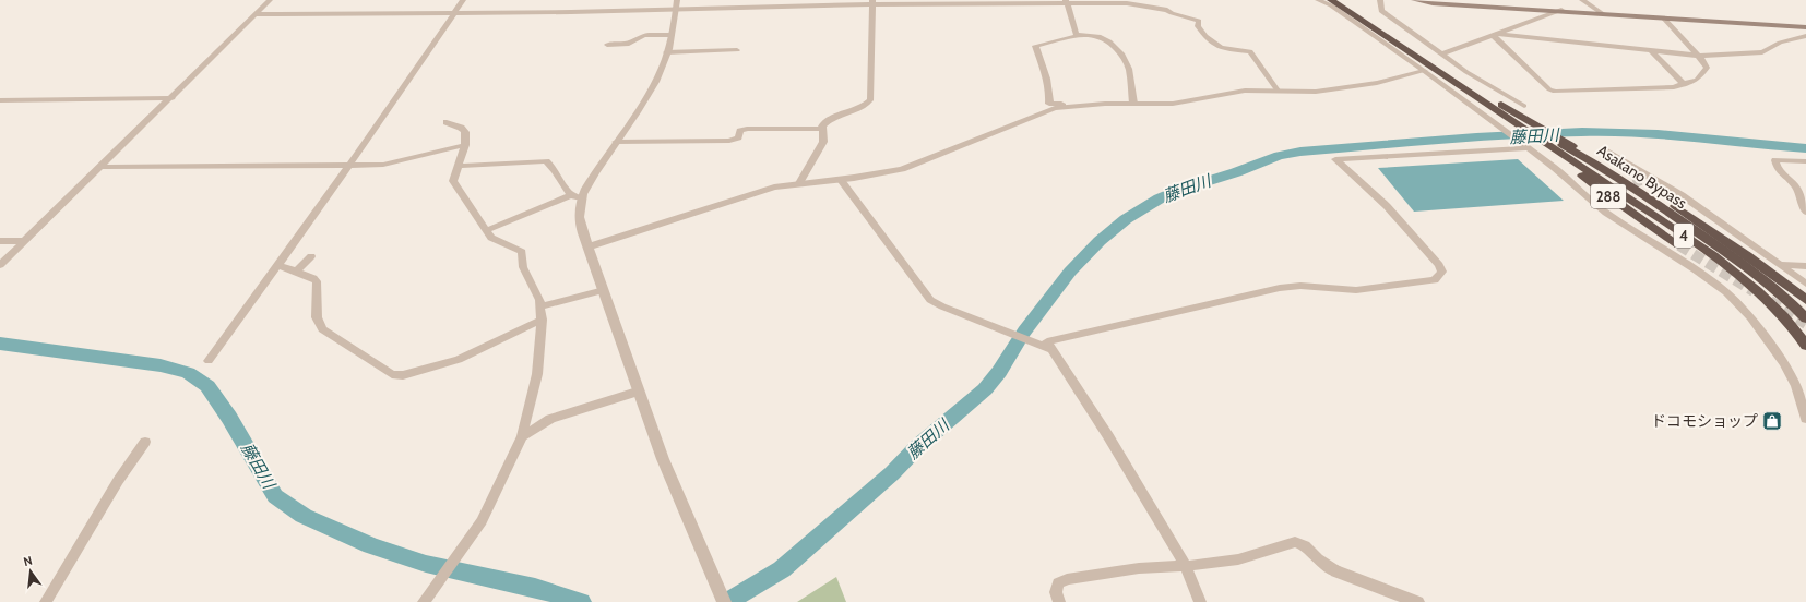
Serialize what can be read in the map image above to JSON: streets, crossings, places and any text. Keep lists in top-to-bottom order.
{
  "streets": {
    "highway": ["Asakano Bypass", "288", "4"]
  },
  "crossings": [
    ["Asakano Bypass", "288"]
  ],
  "water": ["藤田川"],
  "places": {
    "shop": ["ドコモショップ"]
  },
  "north": "top"
}
